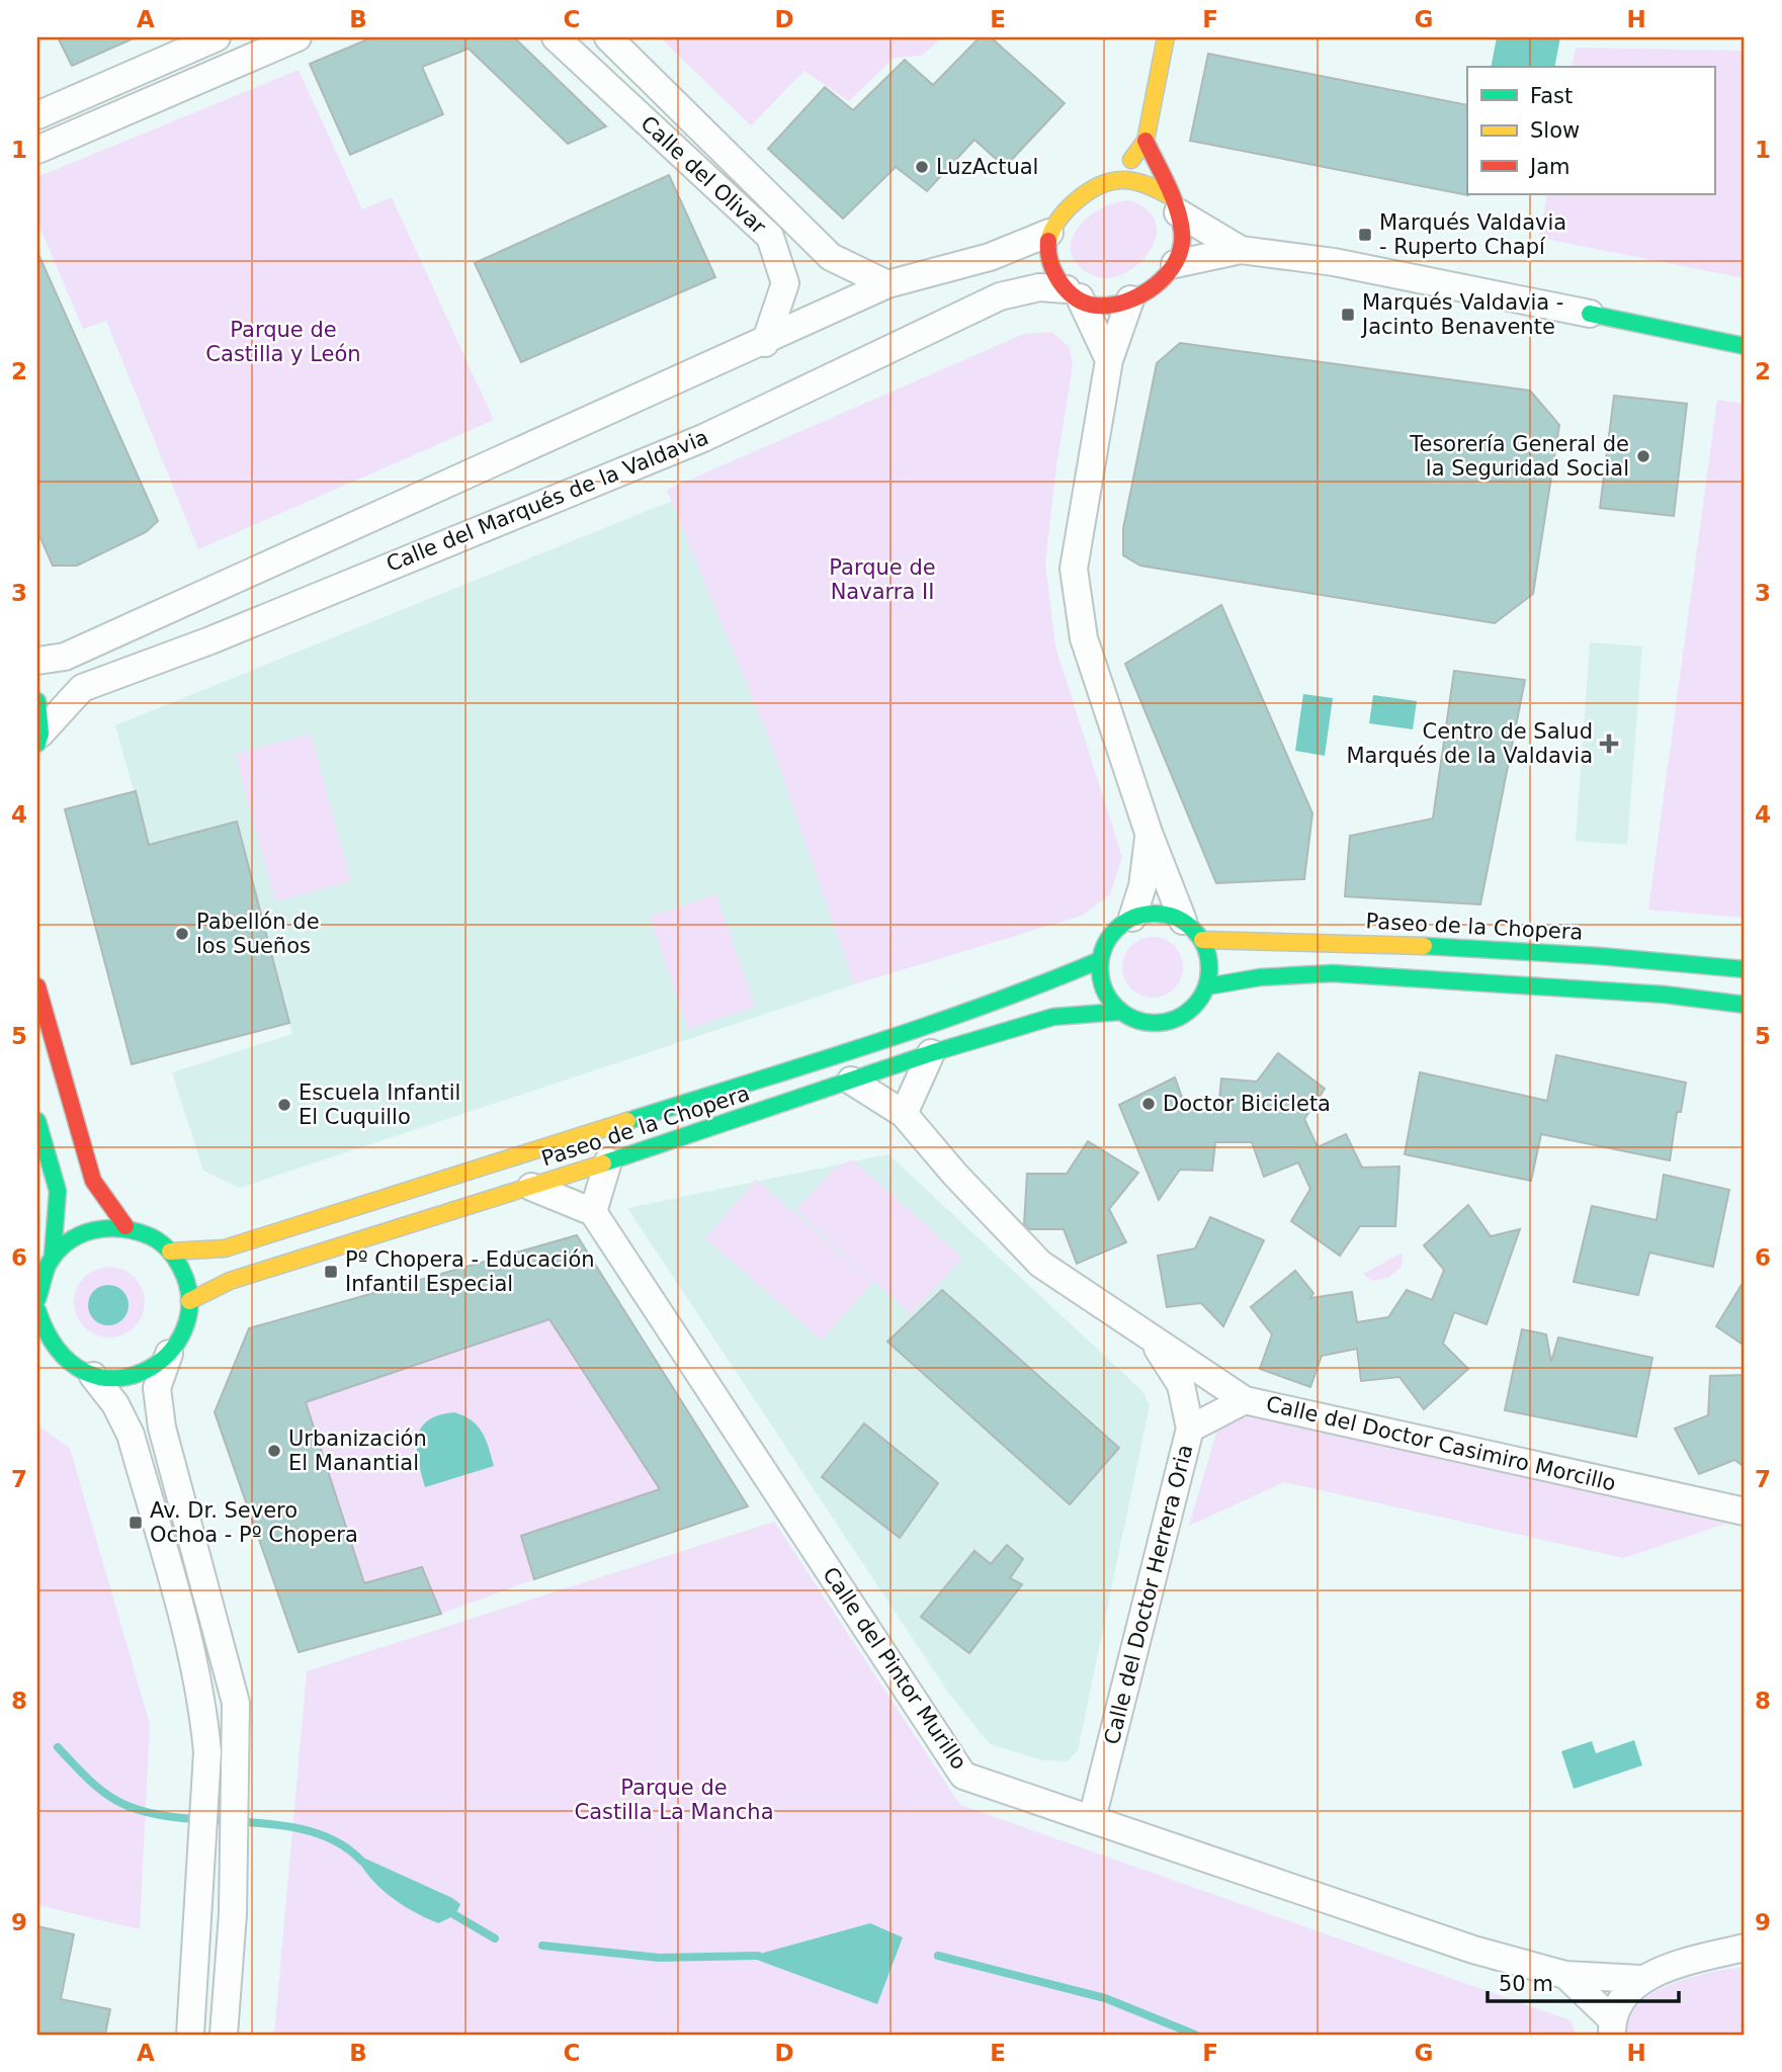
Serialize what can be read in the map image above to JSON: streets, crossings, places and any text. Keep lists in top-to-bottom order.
{
  "streets": {
    "main road": ["Paseo de la Chopera"],
    "street": [
      "Calle del Olivar",
      "Calle del Marqués de la Valdavia",
      "Calle del Doctor Casimiro Morcillo",
      "Calle del Doctor Herrera Oria",
      "Calle del Pintor Murillo"
    ]
  },
  "crossings": [
    ["Paseo de la Chopera", "Calle del Doctor Casimiro Morcillo"],
    ["Calle del Doctor Casimiro Morcillo", "Calle del Doctor Herrera Oria"],
    ["Calle del Doctor Herrera Oria", "Calle del Pintor Murillo"]
  ],
  "parks": ["Parque de Castilla y León", "Parque de Navarra II", "Parque de Castilla La Mancha"],
  "places": {
    "other": [
      "LuzActual",
      "Tesorería General de la Seguridad Social",
      "Pabellón de los Sueños",
      "Doctor Bicicleta",
      "Escuela Infantil El Cuquillo",
      "Urbanización El Manantial"
    ],
    "transit": [
      "Marqués Valdavia - Ruperto Chapí",
      "Marqués Valdavia - Jacinto Benavente",
      "Pº Chopera - Educación Infantil Especial",
      "Av. Dr. Severo Ochoa - Pº Chopera"
    ],
    "health": ["Centro de Salud Marqués de la Valdavia"]
  },
  "legend": ["Fast", "Slow", "Jam"],
  "scale_bar": "50 m",
  "grid": {
    "columns": [
      "A",
      "B",
      "C",
      "D",
      "E",
      "F",
      "G",
      "H"
    ],
    "rows": [
      "1",
      "2",
      "3",
      "4",
      "5",
      "6",
      "7",
      "8",
      "9"
    ]
  }
}
